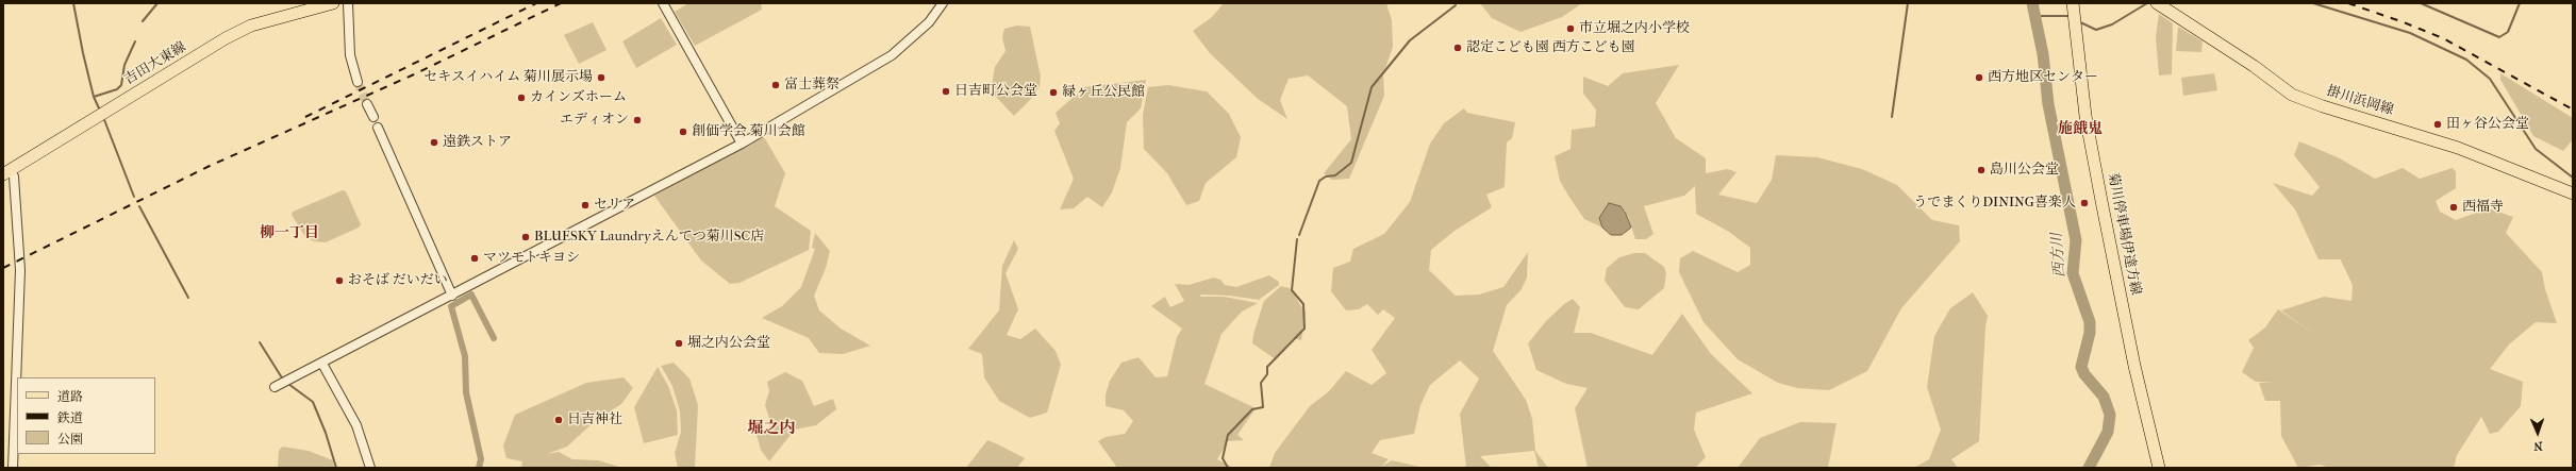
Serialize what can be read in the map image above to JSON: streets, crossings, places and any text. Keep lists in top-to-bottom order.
{
  "streets": {
    "main road": ["吉田大東線", "掛川浜岡線", "菊川停車場伊達方線"]
  },
  "districts": ["施餓鬼", "柳一丁目", "堀之内"],
  "water": ["西方川"],
  "places": [
    "市立堀之内小学校",
    "認定こども園 西方こども園",
    "セキスイハイム 菊川展示場",
    "西方地区センター",
    "富士葬祭",
    "日吉町公会堂",
    "緑ヶ丘公民館",
    "カインズホーム",
    "エディオン",
    "田ヶ谷公会堂",
    "創価学会 菊川会館",
    "遠鉄ストア",
    "島川公会堂",
    "うでまくりDINING喜楽人",
    "セリア",
    "西福寺",
    "BLUESKY Laundryえんてつ菊川SC店",
    "マツモトキヨシ",
    "おそば だいだい",
    "堀之内公会堂",
    "日吉神社"
  ],
  "legend": ["道路", "鉄道", "公園"],
  "north": "bottom"
}
